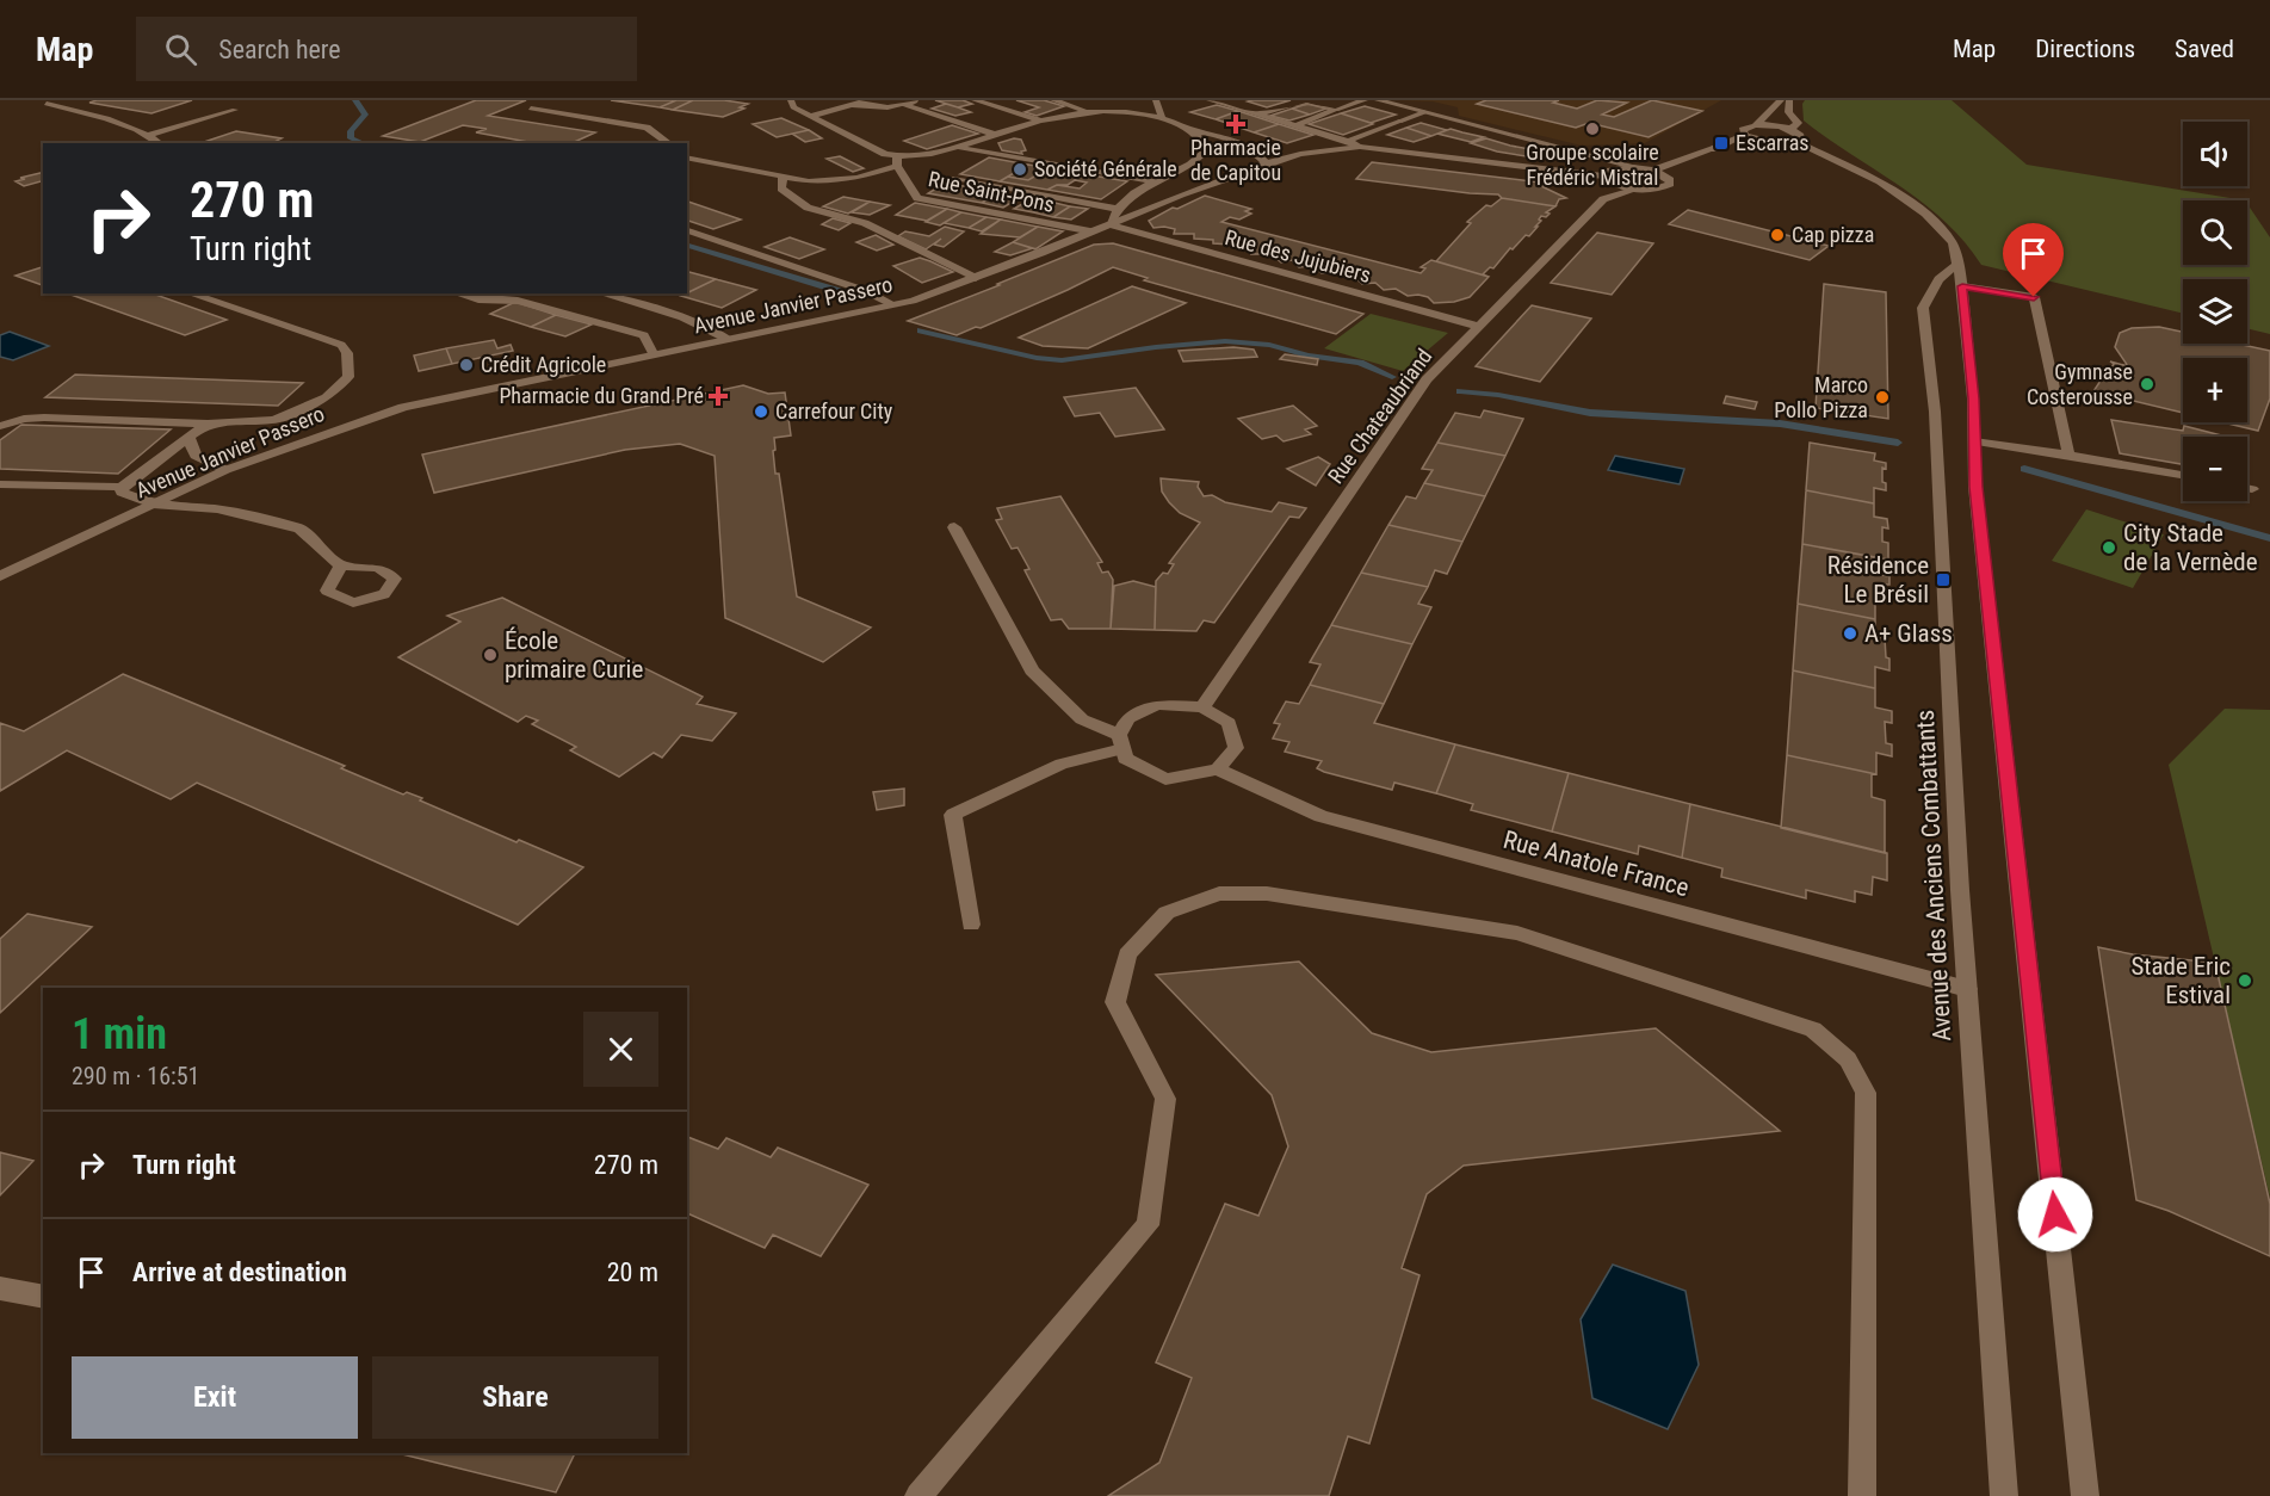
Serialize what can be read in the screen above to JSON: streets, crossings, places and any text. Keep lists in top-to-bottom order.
{
  "streets": {
    "street": [
      "Rue Saint-Pons",
      "Rue des Jujubiers",
      "Avenue Janvier Passero",
      "Rue Chateaubriand",
      "Rue Anatole France",
      "Avenue des Anciens Combattants"
    ]
  },
  "crossings": [
    ["Rue Saint-Pons", "Avenue Janvier Passero"],
    ["Rue des Jujubiers", "Avenue Janvier Passero"],
    ["Rue des Jujubiers", "Rue Chateaubriand"],
    ["Avenue Janvier Passero", "Rue Chateaubriand"],
    ["Rue Chateaubriand", "Rue Anatole France"],
    ["Rue Anatole France", "Avenue des Anciens Combattants"]
  ],
  "places": {
    "health": ["Pharmacie de Capitou", "Pharmacie du Grand Pré"],
    "other": [
      "Groupe scolaire Frédéric Mistral",
      "Société Générale",
      "Cap pizza",
      "Crédit Agricole",
      "Gymnase Costerousse",
      "Marco Pollo Pizza",
      "Carrefour City",
      "City Stade de la Vernède",
      "A+ Glass",
      "École primaire Curie",
      "Stade Eric Estival"
    ],
    "transit": ["Escarras", "Résidence Le Brésil"]
  },
  "page": {
    "header": "Map",
    "search": "Search here",
    "nav": ["Map", "Directions", "Saved"],
    "map_buttons": ["+", "−"],
    "turn": ["270 m", "Turn right"],
    "heading": ["1 min", "290 m · 16:51"],
    "list": [
      {
        "name": "Turn right",
        "value": "270 m"
      },
      {
        "name": "Arrive at destination",
        "value": "20 m"
      }
    ],
    "buttons": ["Exit", "Share"]
  }
}
